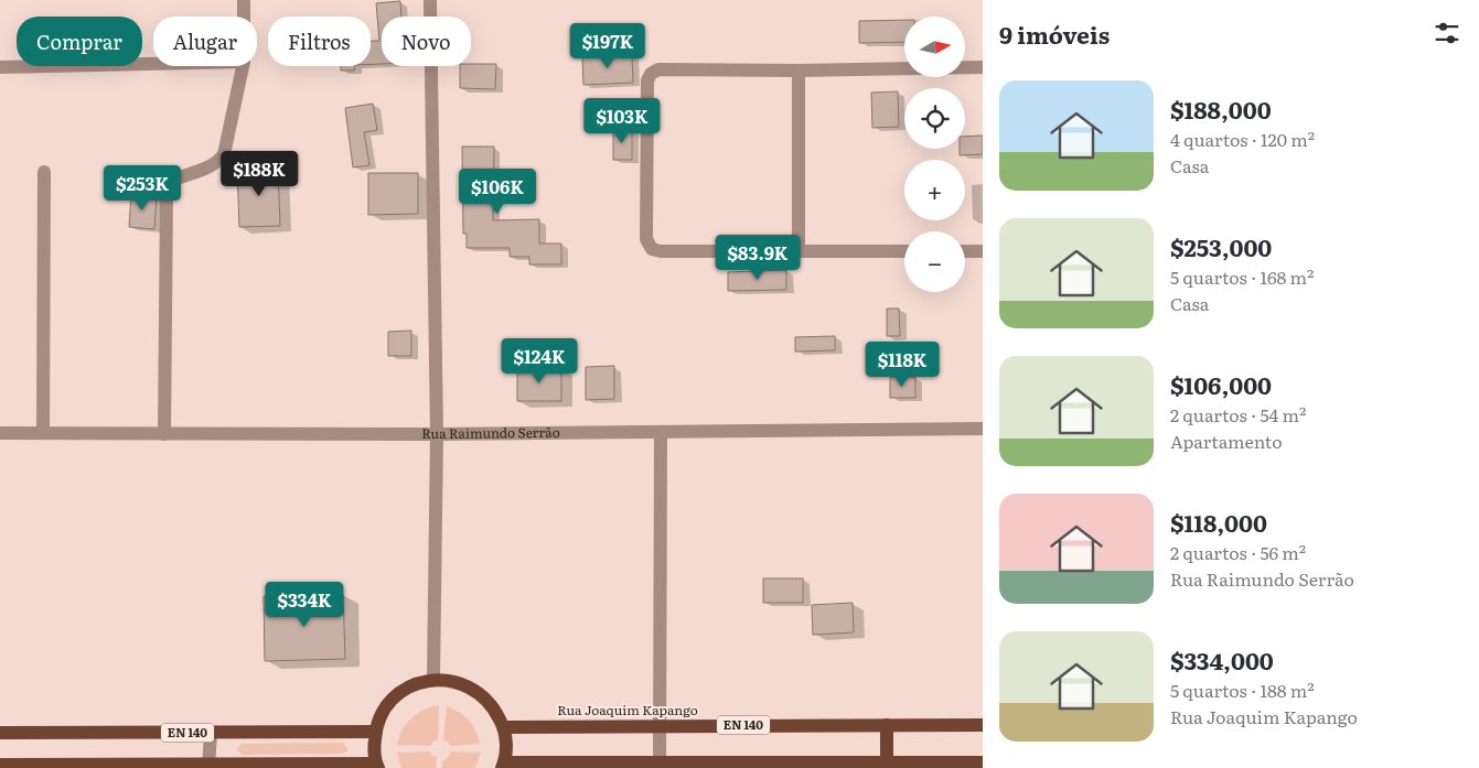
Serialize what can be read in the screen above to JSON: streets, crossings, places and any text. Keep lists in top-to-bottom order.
{
  "streets": {
    "main road": ["Rua Joaquim Kapango", "EN 140"],
    "street": ["Rua Raimundo Serrão"]
  },
  "north": "right",
  "page": {
    "heading": "9 imóveis",
    "map_buttons": ["+", "−"],
    "chip": [
      "Comprar",
      "Alugar",
      "Filtros",
      "Novo"
    ],
    "price": [
      "$197K",
      "$103K",
      "$188K",
      "$253K",
      "$106K",
      "$83.9K",
      "$124K",
      "$118K",
      "$334K"
    ],
    "list": [
      {
        "name": "$188,000",
        "note": "4 quartos · 120 m² · Casa"
      },
      {
        "name": "$253,000",
        "note": "5 quartos · 168 m² · Casa"
      },
      {
        "name": "$106,000",
        "note": "2 quartos · 54 m² · Apartamento"
      },
      {
        "name": "$118,000",
        "note": "2 quartos · 56 m² · Rua Raimundo Serrão"
      },
      {
        "name": "$334,000",
        "note": "5 quartos · 188 m² · Rua Joaquim Kapango"
      }
    ]
  }
}
